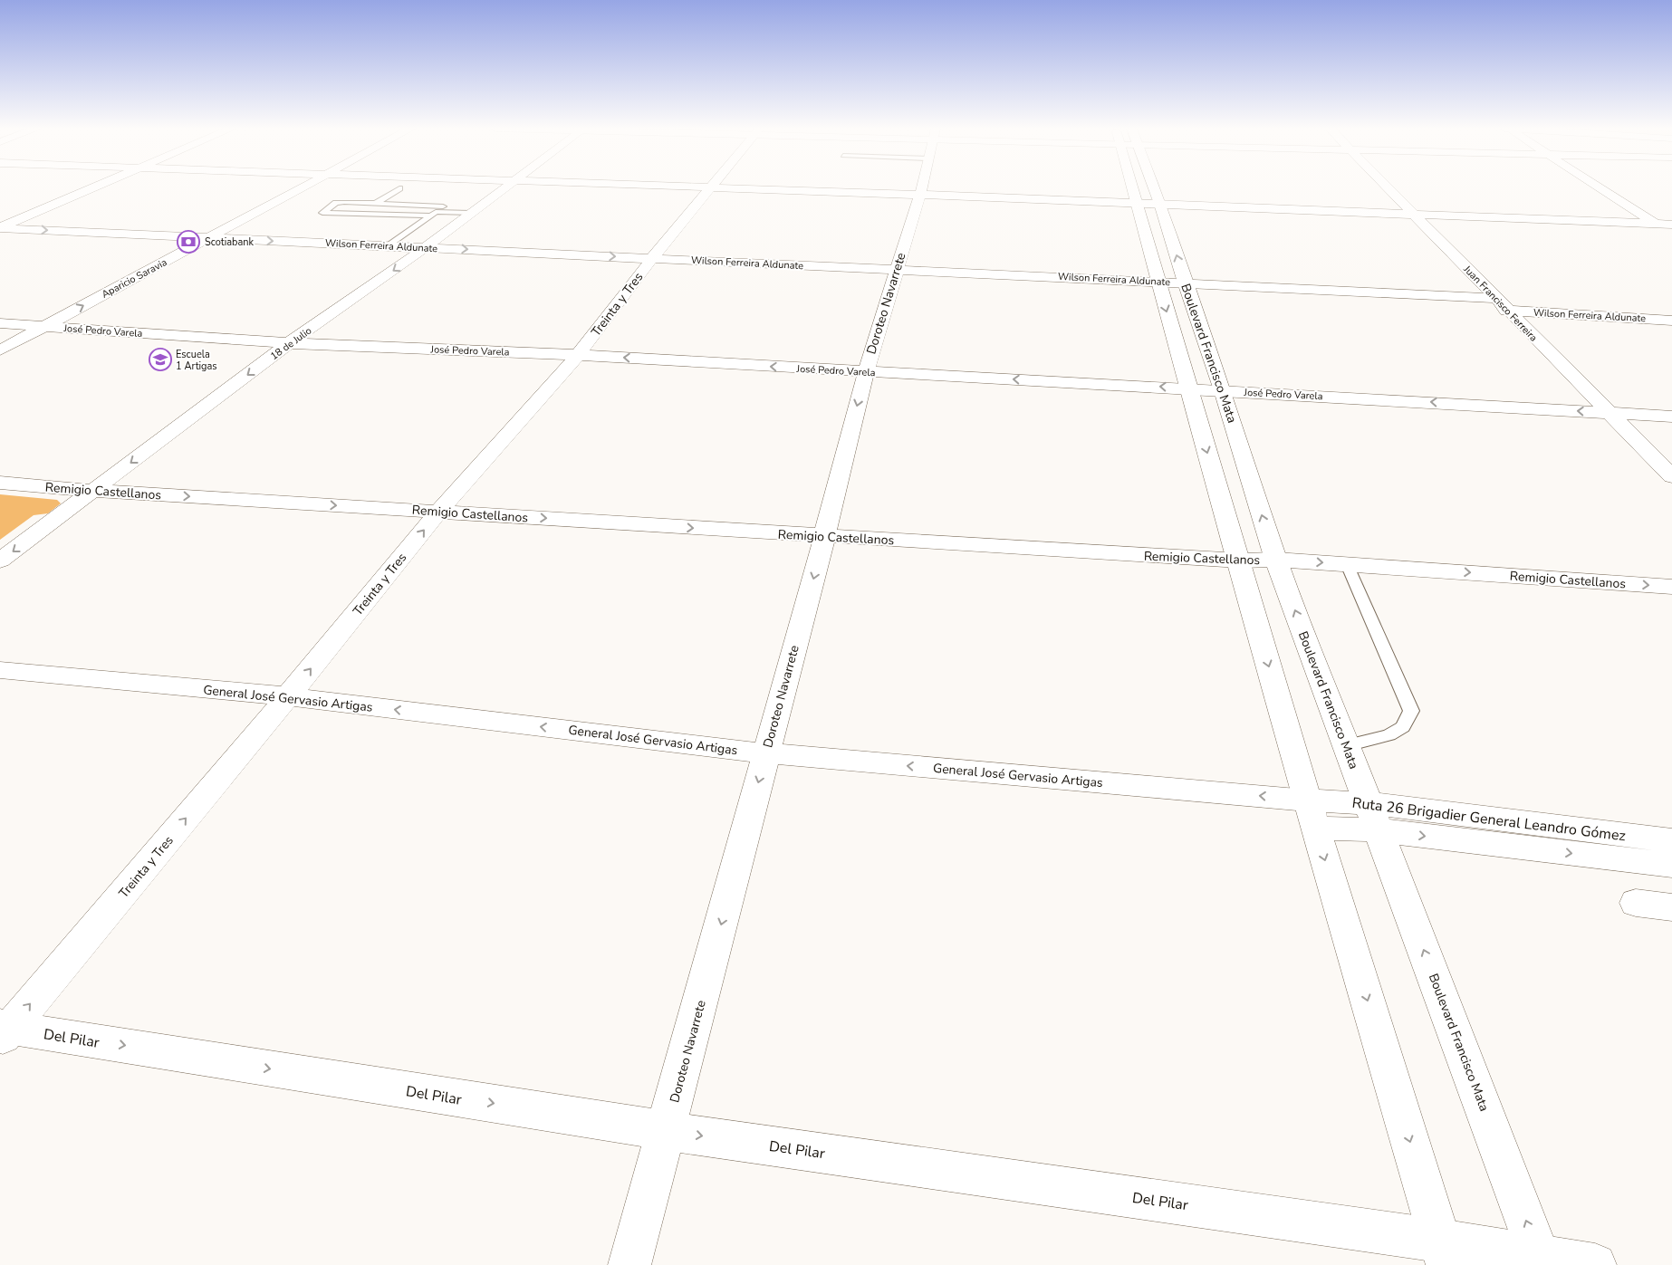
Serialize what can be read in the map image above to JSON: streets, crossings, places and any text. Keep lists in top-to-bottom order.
{
  "streets": {
    "street": [
      "Wilson Ferreira Aldunate",
      "Aparicio Saravia",
      "Doroteo Navarrete",
      "Juan Francisco Ferreira",
      "Treinta y Tres",
      "José Pedro Varela",
      "18 de Julio",
      "Boulevard Francisco Mata",
      "Remigio Castellanos",
      "General José Gervasio Artigas",
      "Ruta 26 Brigadier General Leandro Gómez",
      "Del Pilar"
    ]
  },
  "crossings": [
    ["Wilson Ferreira Aldunate", "Aparicio Saravia"],
    ["Wilson Ferreira Aldunate", "Doroteo Navarrete"],
    ["Wilson Ferreira Aldunate", "Juan Francisco Ferreira"],
    ["Wilson Ferreira Aldunate", "Treinta y Tres"],
    ["Wilson Ferreira Aldunate", "18 de Julio"],
    ["Wilson Ferreira Aldunate", "Boulevard Francisco Mata"],
    ["Aparicio Saravia", "José Pedro Varela"],
    ["Doroteo Navarrete", "José Pedro Varela"],
    ["Doroteo Navarrete", "Remigio Castellanos"],
    ["Doroteo Navarrete", "General José Gervasio Artigas"],
    ["Doroteo Navarrete", "Del Pilar"],
    ["Juan Francisco Ferreira", "José Pedro Varela"],
    ["Treinta y Tres", "José Pedro Varela"],
    ["Treinta y Tres", "Remigio Castellanos"],
    ["Treinta y Tres", "General José Gervasio Artigas"],
    ["Treinta y Tres", "Del Pilar"],
    ["José Pedro Varela", "18 de Julio"],
    ["José Pedro Varela", "Boulevard Francisco Mata"],
    ["18 de Julio", "Remigio Castellanos"],
    ["Boulevard Francisco Mata", "Remigio Castellanos"],
    ["Boulevard Francisco Mata", "General José Gervasio Artigas"],
    ["Boulevard Francisco Mata", "Ruta 26 Brigadier General Leandro Gómez"],
    ["Boulevard Francisco Mata", "Del Pilar"],
    ["General José Gervasio Artigas", "Ruta 26 Brigadier General Leandro Gómez"]
  ],
  "one_way": [
    "Wilson Ferreira Aldunate",
    "Doroteo Navarrete",
    "Treinta y Tres",
    "18 de Julio",
    "Remigio Castellanos",
    "General José Gervasio Artigas",
    "Del Pilar"
  ],
  "places": {
    "bank": ["Scotiabank"],
    "school or university": ["Escuela 1 Artigas"]
  }
}
